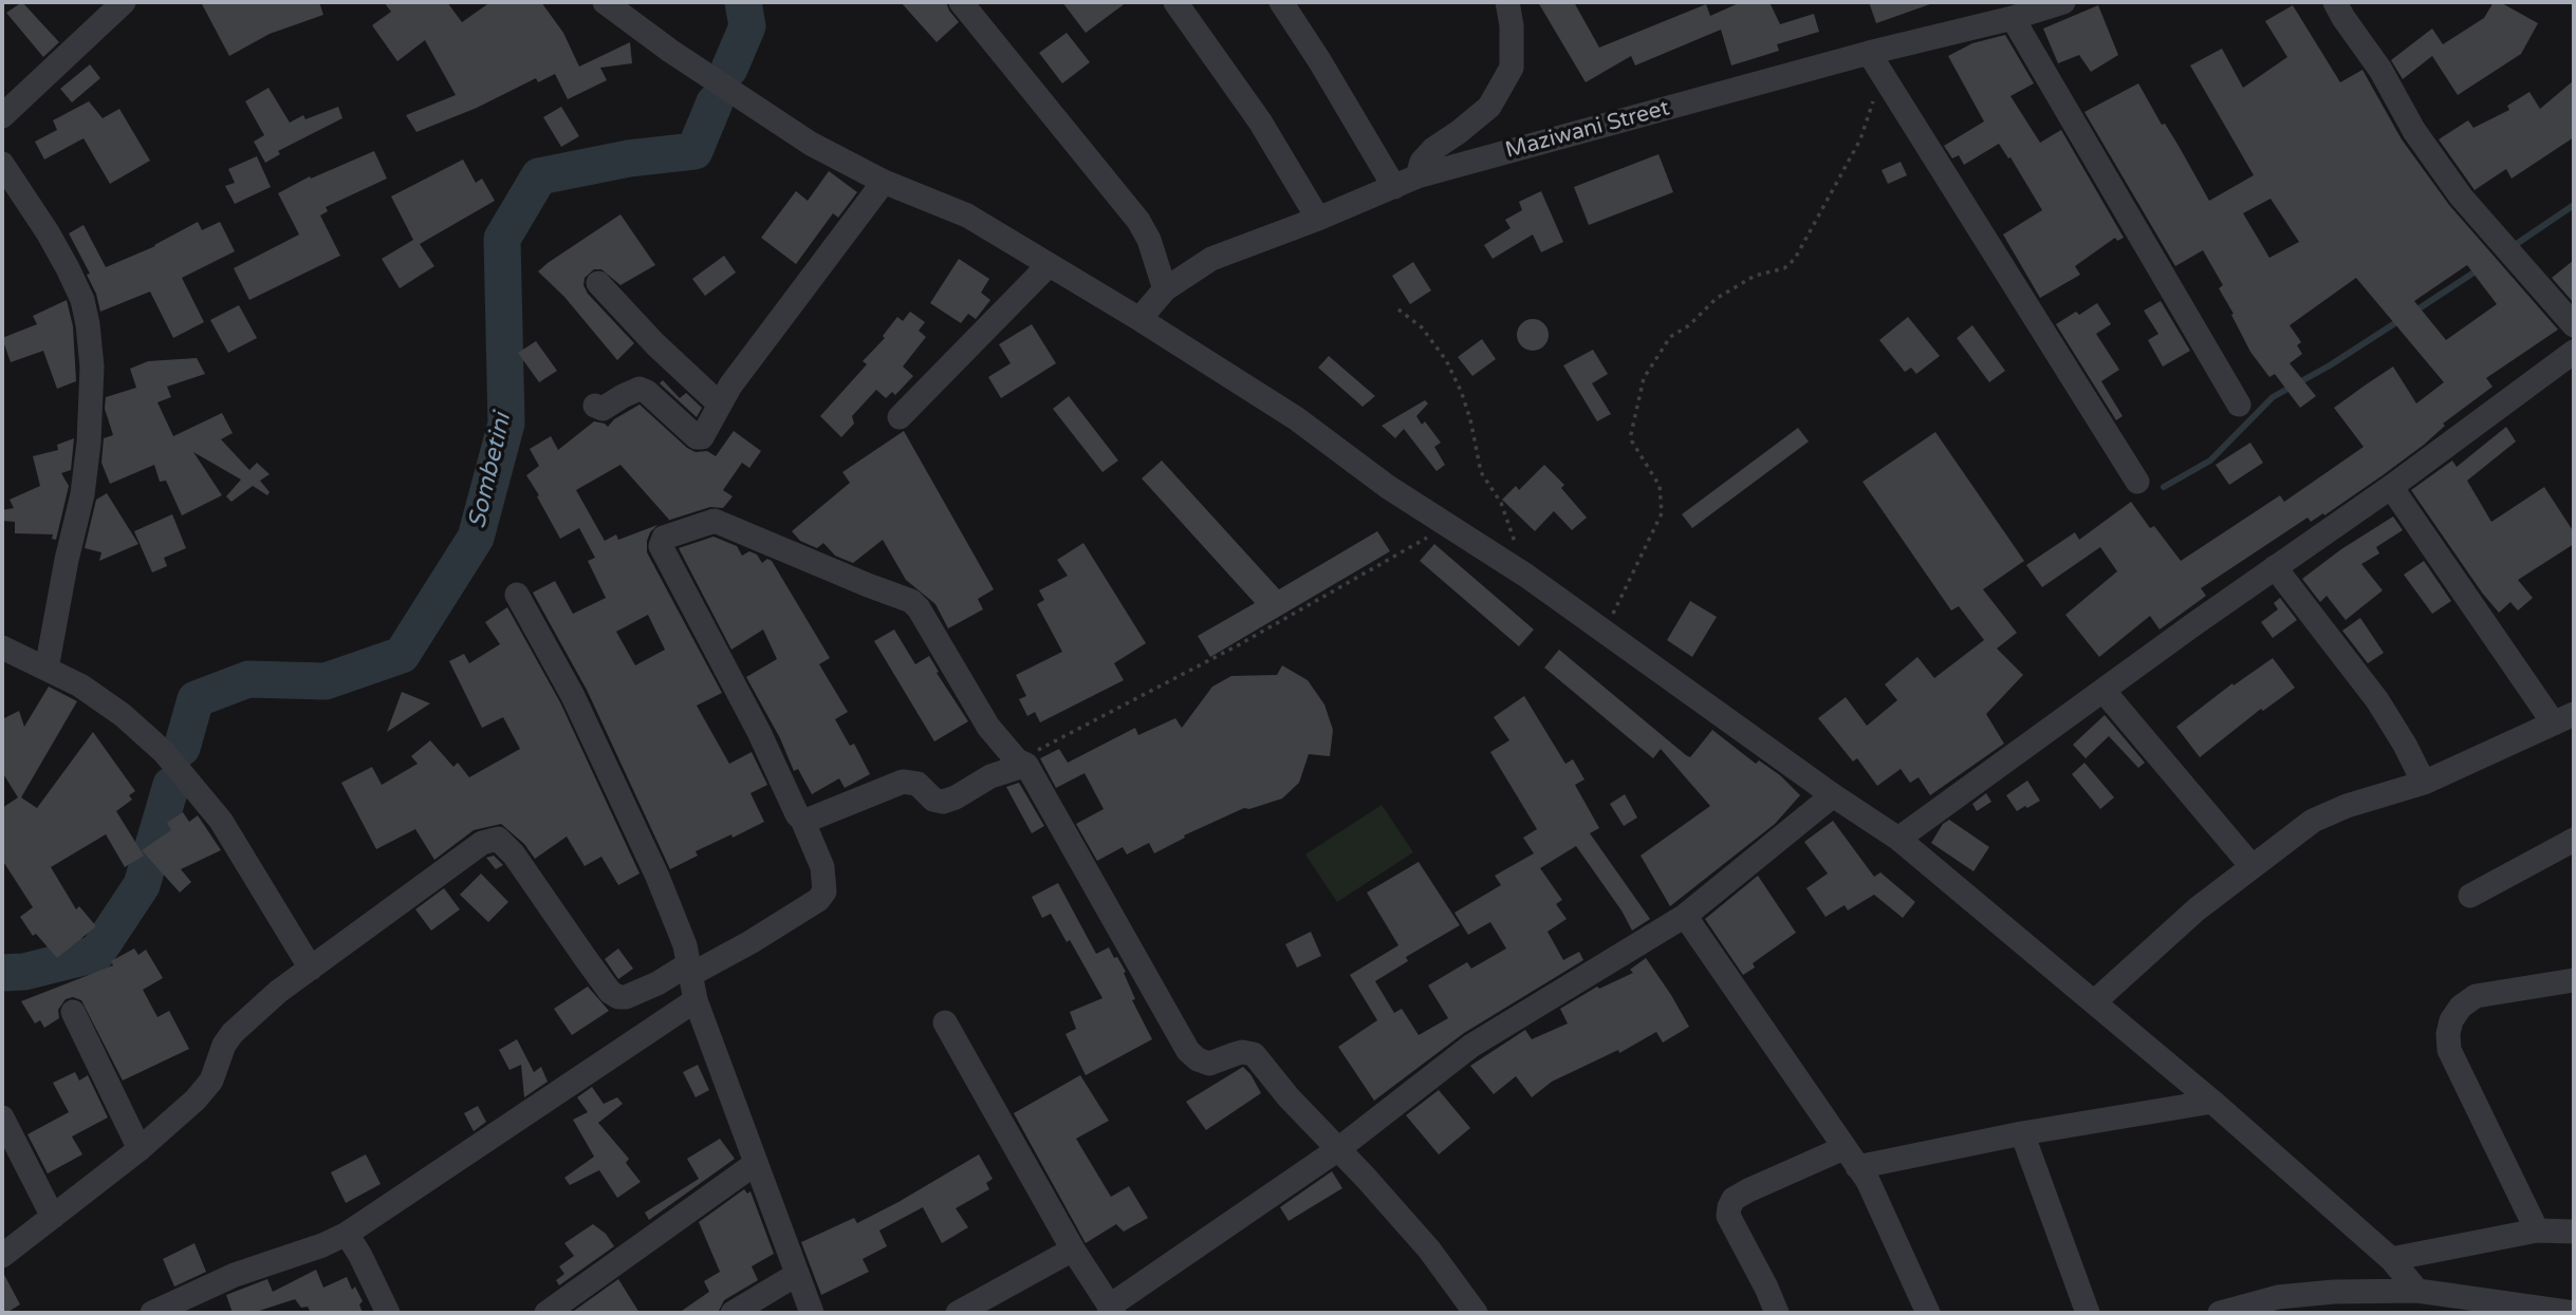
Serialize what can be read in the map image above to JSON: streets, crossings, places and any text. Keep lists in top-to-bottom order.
{
  "streets": {
    "street": ["Maziwani Street"]
  },
  "water": ["Sombetini"]
}
